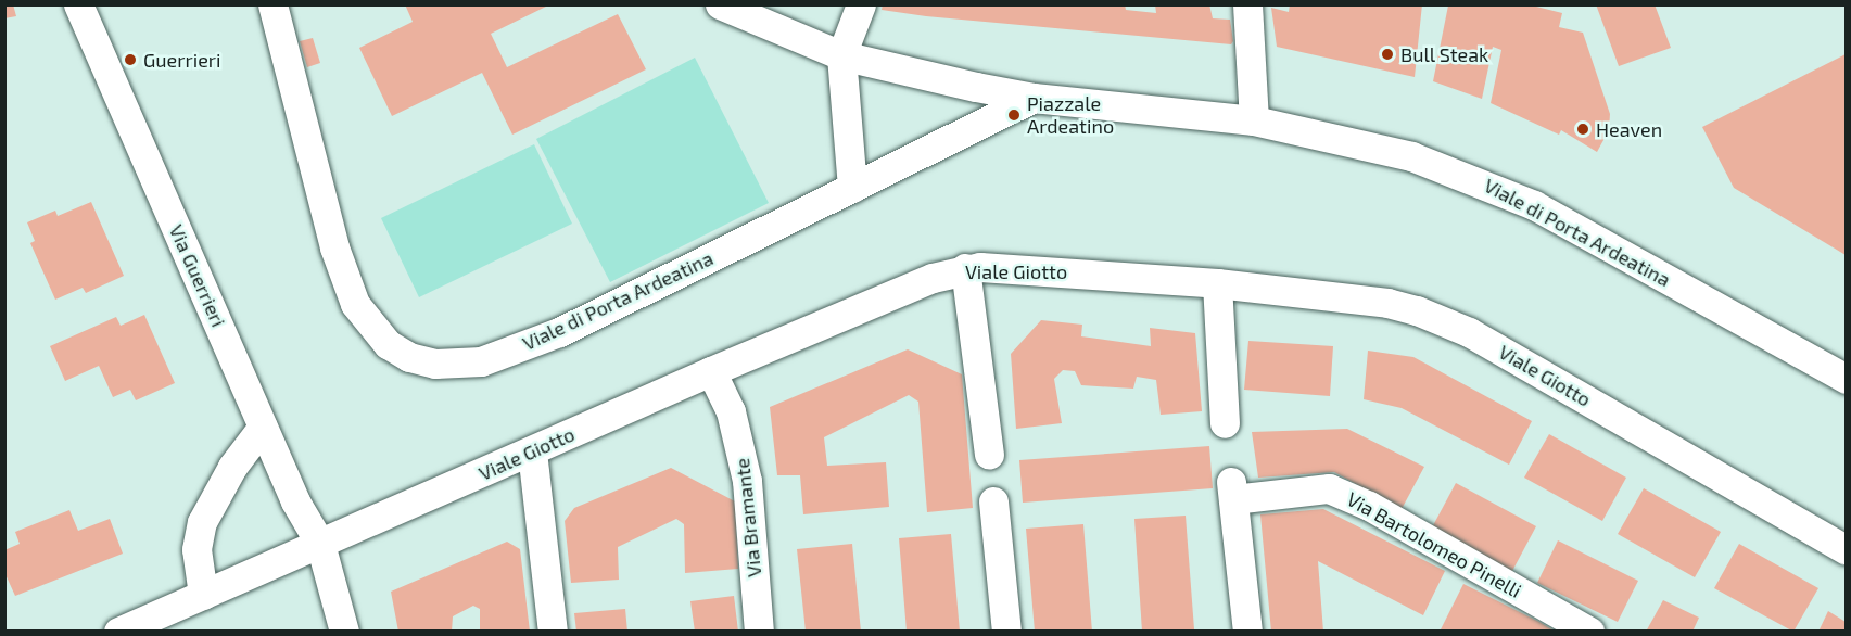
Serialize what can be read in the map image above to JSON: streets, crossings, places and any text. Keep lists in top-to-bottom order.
{
  "streets": {
    "street": [
      "Viale di Porta Ardeatina",
      "Viale Giotto",
      "Via Guerrieri",
      "Via Bramante",
      "Via Bartolomeo Pinelli"
    ]
  },
  "crossings": [
    ["Viale Giotto", "Via Guerrieri"],
    ["Viale Giotto", "Via Bramante"]
  ],
  "places": [
    "Bull Steak",
    "Guerrieri",
    "Piazzale Ardeatino",
    "Heaven"
  ]
}
